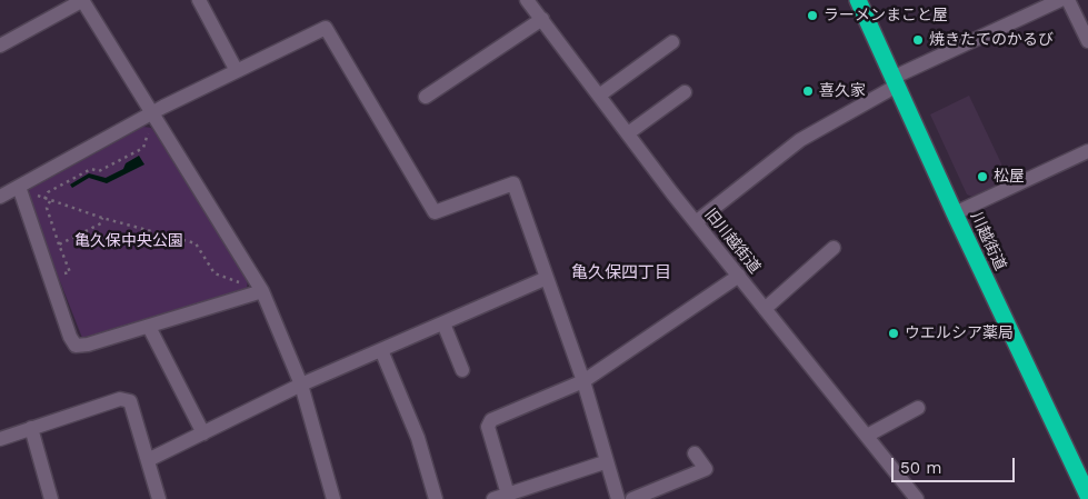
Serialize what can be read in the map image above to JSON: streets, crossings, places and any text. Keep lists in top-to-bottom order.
{
  "streets": {
    "highway": ["川越街道"],
    "street": ["旧川越街道"]
  },
  "districts": ["亀久保四丁目"],
  "parks": ["亀久保中央公園"],
  "places": [
    "ラーメンまこと屋",
    "焼きたてのかるび",
    "喜久家",
    "松屋",
    "ウエルシア薬局"
  ],
  "scale_bar": "50 m"
}
